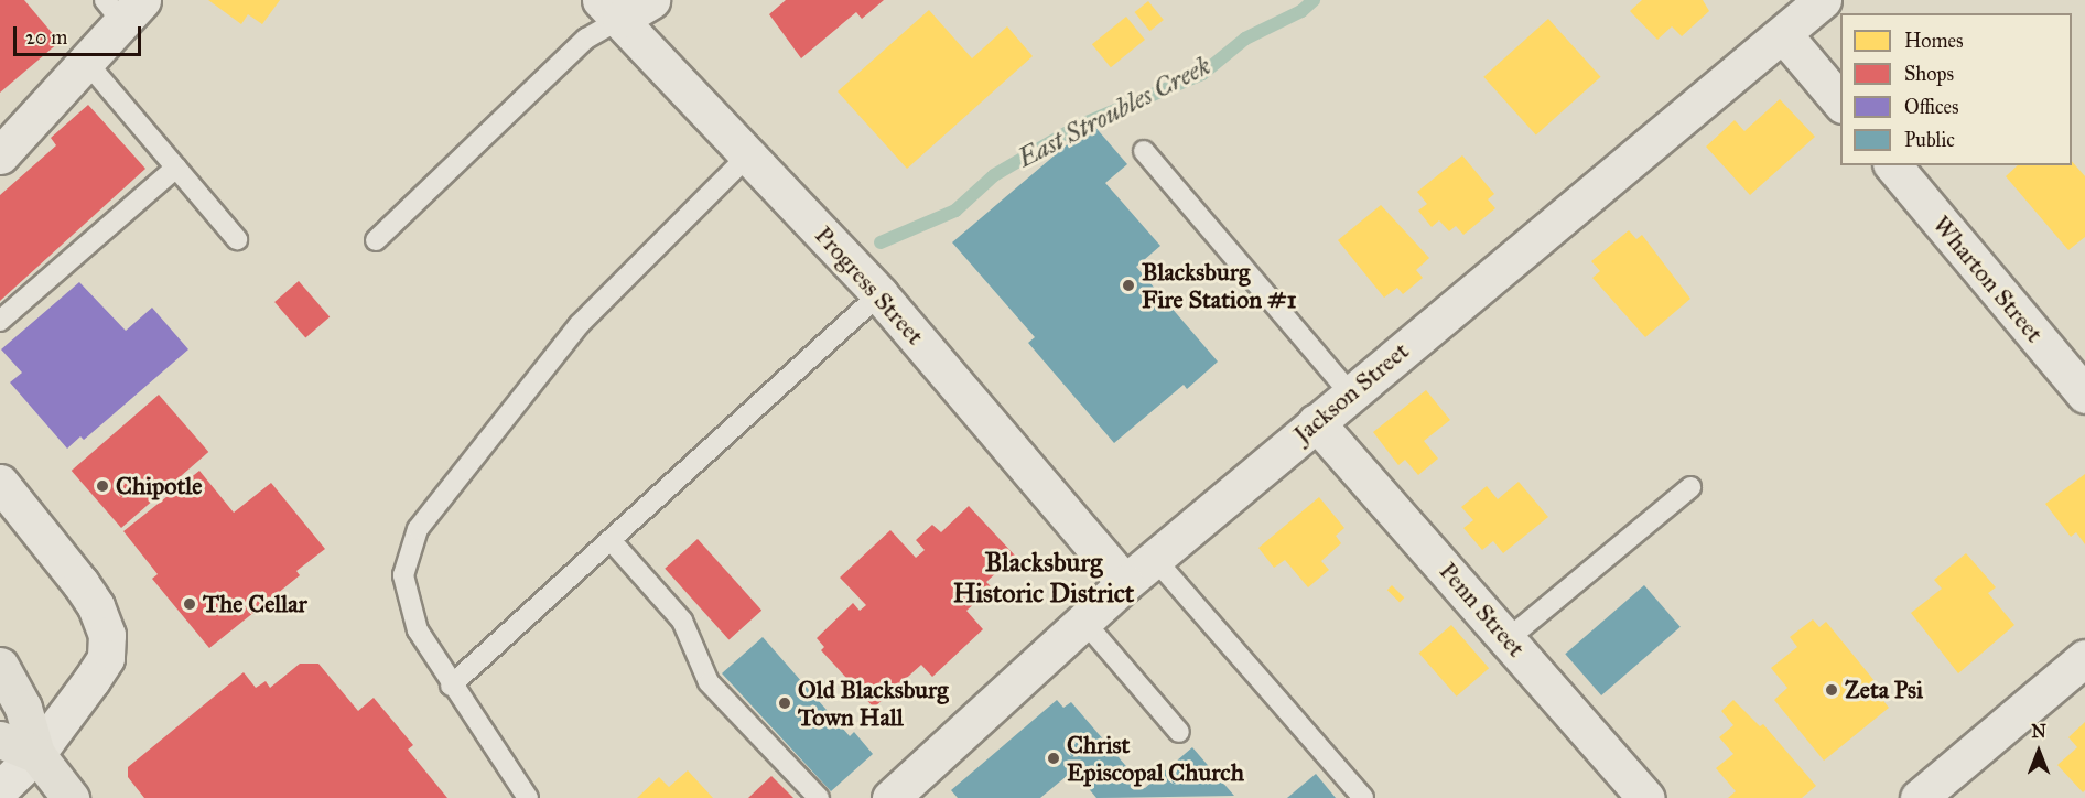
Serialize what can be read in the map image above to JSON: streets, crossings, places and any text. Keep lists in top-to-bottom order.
{
  "streets": {
    "street": [
      "Wharton Street",
      "Progress Street",
      "Jackson Street",
      "Penn Street"
    ]
  },
  "crossings": [
    ["Progress Street", "Jackson Street"],
    ["Jackson Street", "Penn Street"]
  ],
  "districts": ["Blacksburg Historic District"],
  "water": ["East Stroubles Creek"],
  "places": [
    "Blacksburg Fire Station #1",
    "Chipotle",
    "The Cellar",
    "Zeta Psi",
    "Old Blacksburg Town Hall",
    "Christ Episcopal Church"
  ],
  "legend": [
    "Homes",
    "Shops",
    "Offices",
    "Public"
  ],
  "scale_bar": "20 m",
  "north": "top"
}
